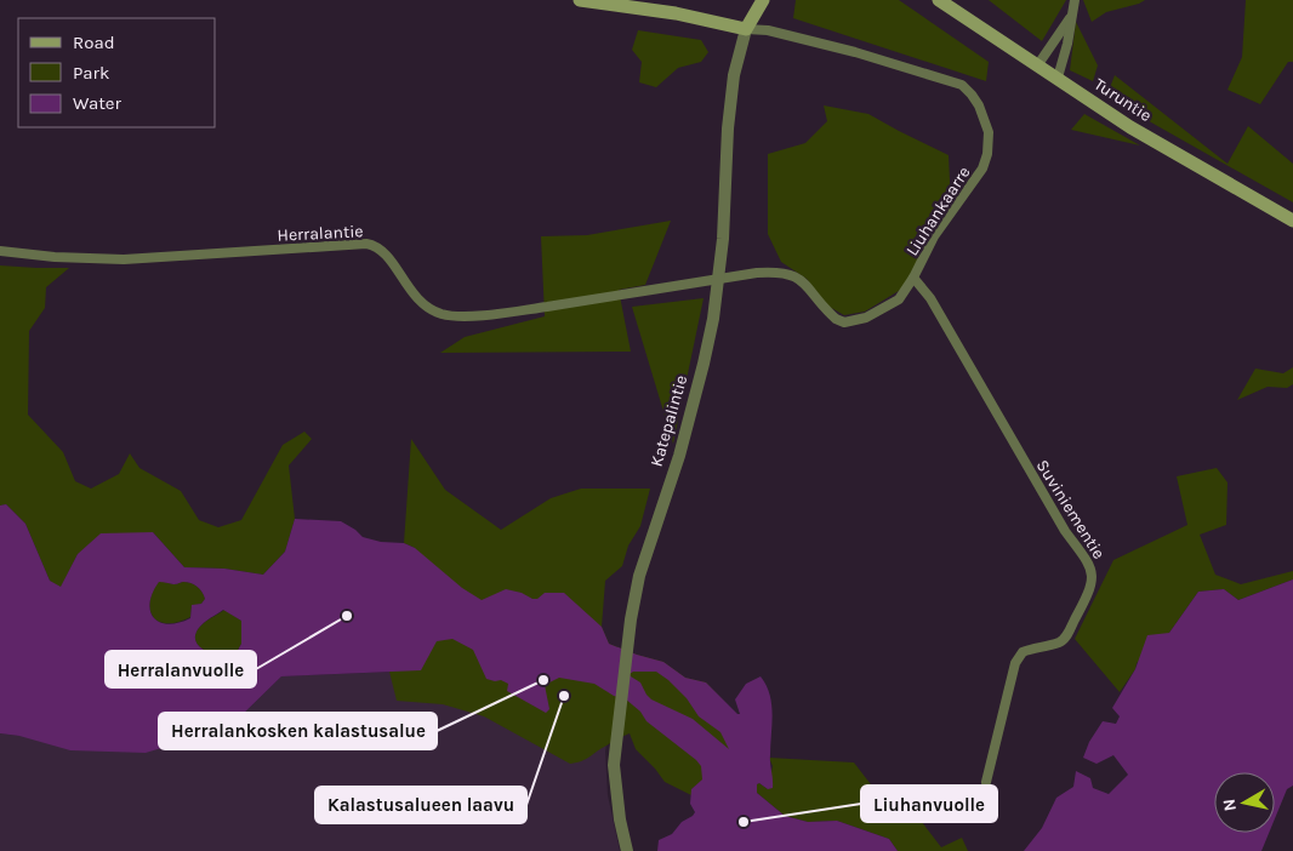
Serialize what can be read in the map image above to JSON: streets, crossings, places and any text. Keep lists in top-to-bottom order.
{
  "streets": {
    "main road": ["Turuntie", "Katepalintie"],
    "street": ["Liuhankaarre", "Herralantie", "Suviniementie"]
  },
  "crossings": [
    ["Liuhankaarre", "Herralantie"],
    ["Liuhankaarre", "Katepalintie"],
    ["Liuhankaarre", "Suviniementie"],
    ["Herralantie", "Katepalintie"]
  ],
  "places": [
    "Herralanvuolle",
    "Herralankosken kalastusalue",
    "Kalastusalueen laavu",
    "Liuhanvuolle"
  ],
  "legend": ["Road", "Park", "Water"],
  "north": "left"
}
